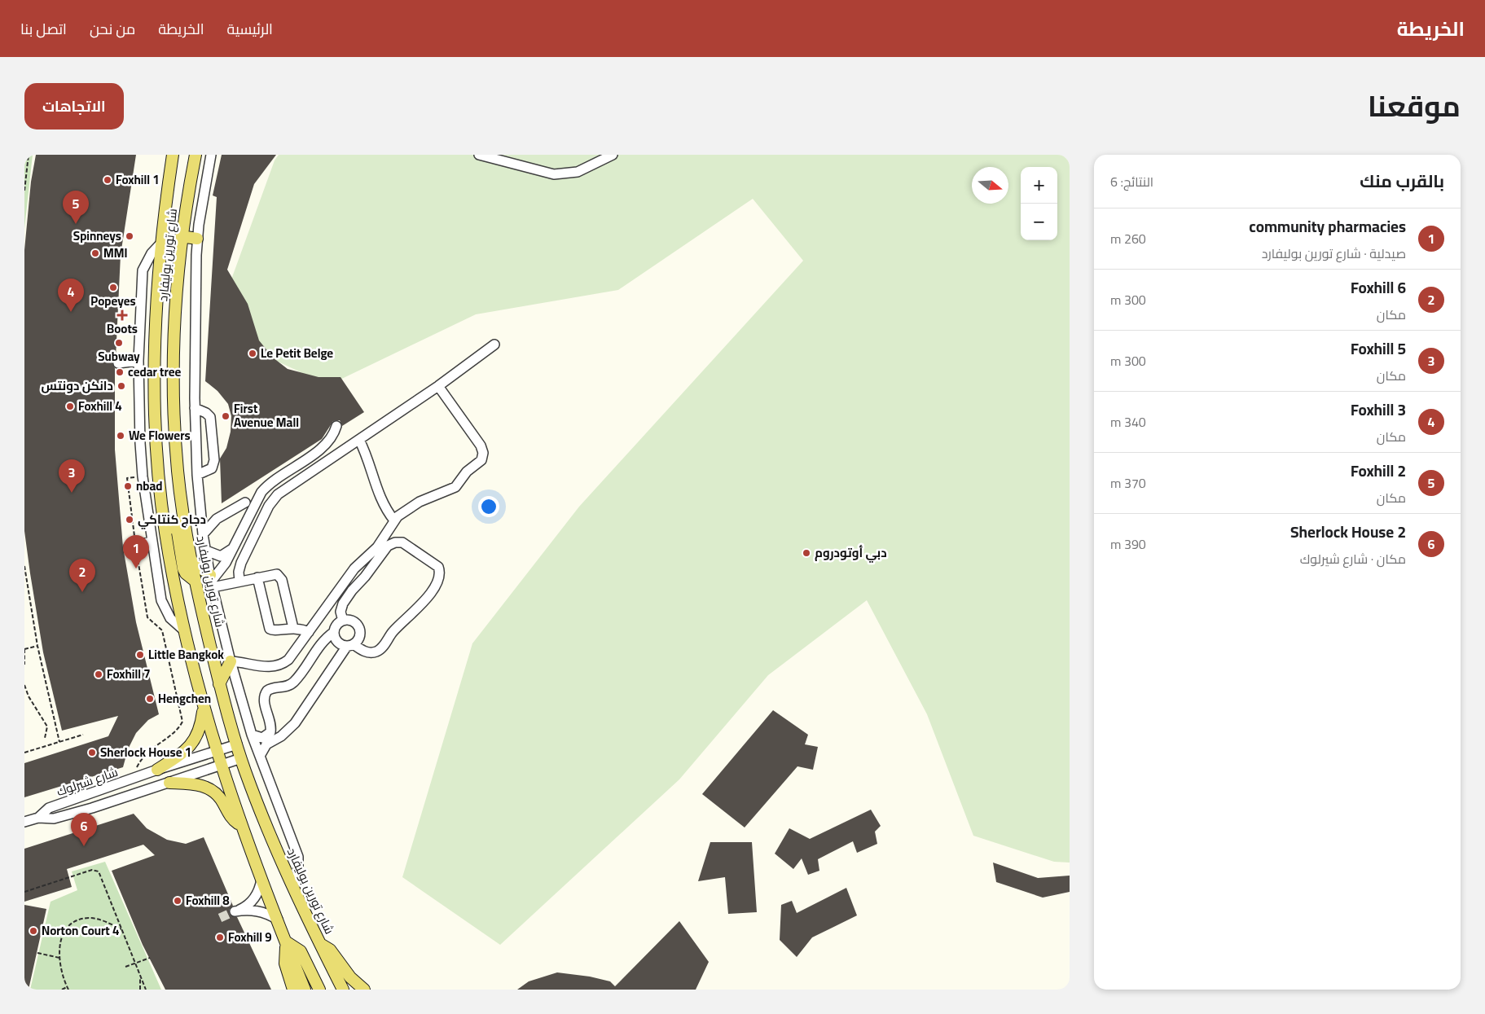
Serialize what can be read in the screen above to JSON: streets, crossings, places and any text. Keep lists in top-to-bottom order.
{
  "streets": {
    "main road": ["شارع تورين بوليفارد"],
    "street": ["شارع شيرلوك"]
  },
  "crossings": [
    ["شارع تورين بوليفارد", "شارع شيرلوك"]
  ],
  "places": {
    "other": [
      "Foxhill 1",
      "Spinneys",
      "MMI",
      "Popeyes",
      "Subway",
      "Le Petit Belge",
      "cedar tree",
      "دانكن دونتس",
      "Foxhill 4",
      "First Avenue Mall",
      "We Flowers",
      "nbad",
      "دجاج كنتاكي",
      "دبي أوتودروم",
      "Little Bangkok",
      "Foxhill 7",
      "Hengchen",
      "Sherlock House 1",
      "Foxhill 8",
      "Norton Court 4",
      "Foxhill 9"
    ],
    "health": ["Boots"]
  },
  "north": "right",
  "page": {
    "header": "الخريطة",
    "nav": [
      "الرئيسية",
      "الخريطة",
      "من نحن",
      "اتصل بنا"
    ],
    "title": "موقعنا",
    "buttons": "الاتجاهات",
    "heading": ["بالقرب منك", "النتائج: 6"],
    "map_buttons": ["+", "−"],
    "pins": [
      "5",
      "4",
      "3",
      "1",
      "2",
      "6"
    ],
    "list": [
      {
        "mark": "1",
        "name": "community pharmacies",
        "note": "صيدلية · شارع تورين بوليفارد",
        "value": "260 m"
      },
      {
        "mark": "2",
        "name": "Foxhill 6",
        "note": "مكان",
        "value": "300 m"
      },
      {
        "mark": "3",
        "name": "Foxhill 5",
        "note": "مكان",
        "value": "300 m"
      },
      {
        "mark": "4",
        "name": "Foxhill 3",
        "note": "مكان",
        "value": "340 m"
      },
      {
        "mark": "5",
        "name": "Foxhill 2",
        "note": "مكان",
        "value": "370 m"
      },
      {
        "mark": "6",
        "name": "Sherlock House 2",
        "note": "مكان · شارع شيرلوك",
        "value": "390 m"
      }
    ]
  }
}
